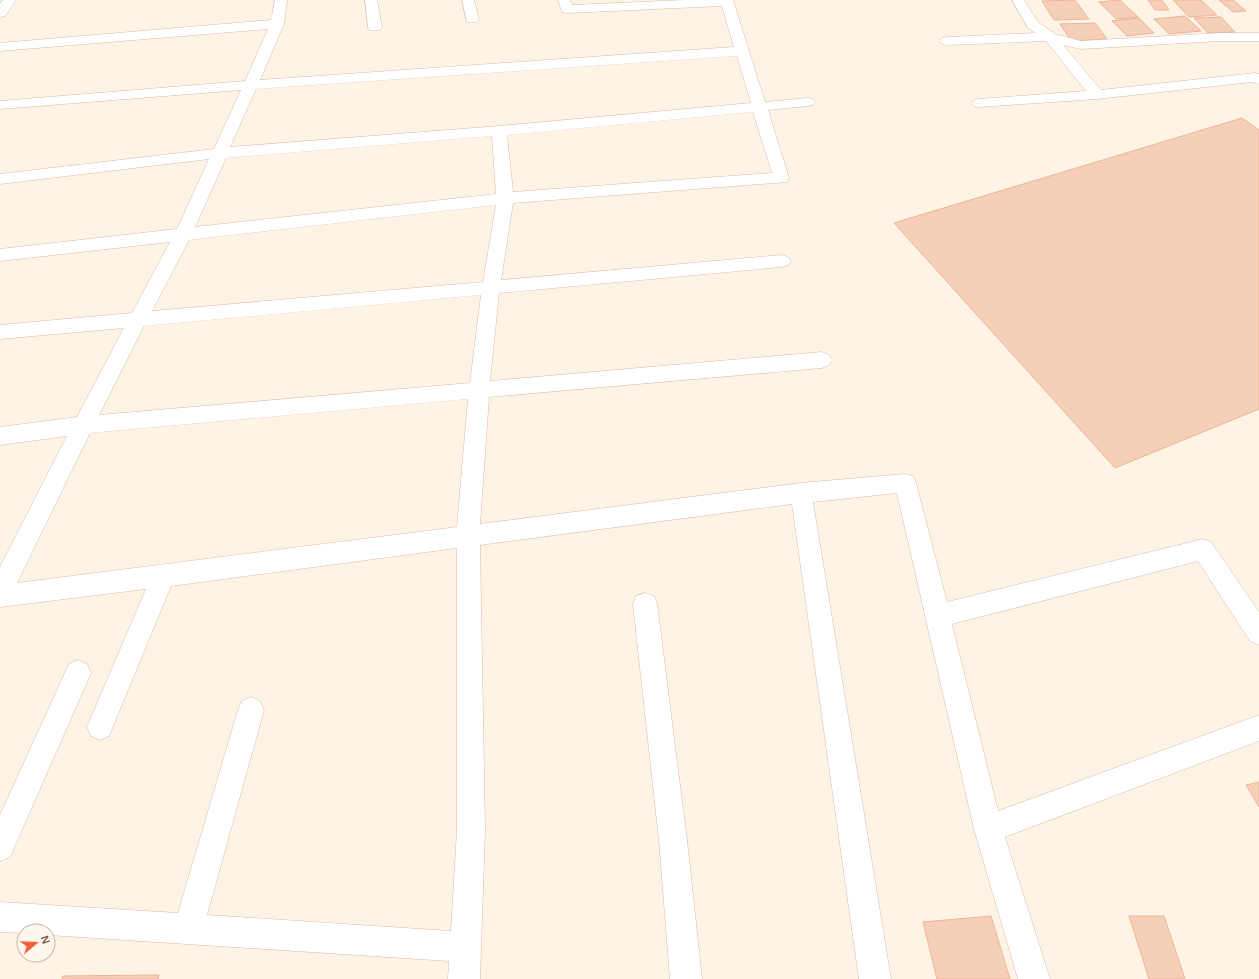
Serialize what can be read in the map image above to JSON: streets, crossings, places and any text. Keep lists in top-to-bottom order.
{
  "north": "right"
}
